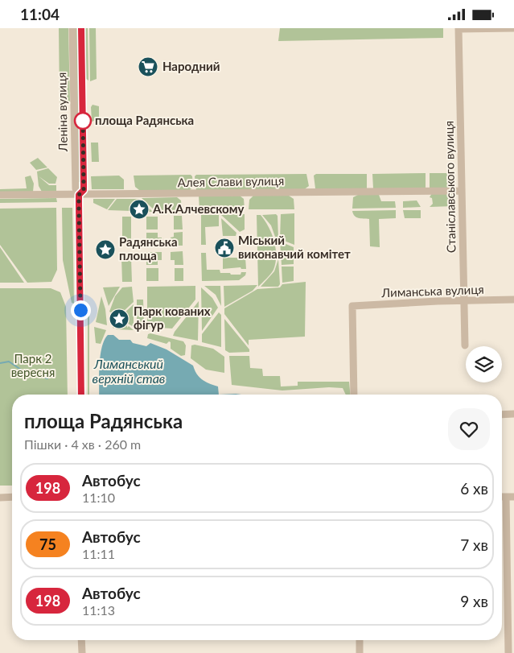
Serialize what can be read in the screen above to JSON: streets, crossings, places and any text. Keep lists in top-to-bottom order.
{
  "streets": {
    "street": [
      "Леніна вулиця",
      "Алея Слави вулиця",
      "Станіславського вулиця",
      "Лиманська вулиця"
    ]
  },
  "crossings": [
    ["Леніна вулиця", "Алея Слави вулиця"],
    ["Алея Слави вулиця", "Станіславського вулиця"],
    ["Станіславського вулиця", "Лиманська вулиця"]
  ],
  "water": ["Лиманський верхній став"],
  "parks": ["Парк 2 вересня"],
  "places": {
    "supermarket": ["Народний"],
    "other": ["площа Радянська"],
    "place": ["А.К.Алчевскому", "Радянська площа", "Парк кованих фігур"],
    "public building": ["Міський виконавчий комітет"]
  },
  "lines": ["bus line 198"],
  "page": {
    "status": "11:04",
    "heading": ["площа Радянська", "Пішки · 4 хв · 260 m"],
    "list": [
      {
        "mark": "198",
        "name": "Автобус",
        "note": "11:10",
        "value": "6 хв"
      },
      {
        "mark": "75",
        "name": "Автобус",
        "note": "11:11",
        "value": "7 хв"
      },
      {
        "mark": "198",
        "name": "Автобус",
        "note": "11:13",
        "value": "9 хв"
      }
    ]
  }
}
